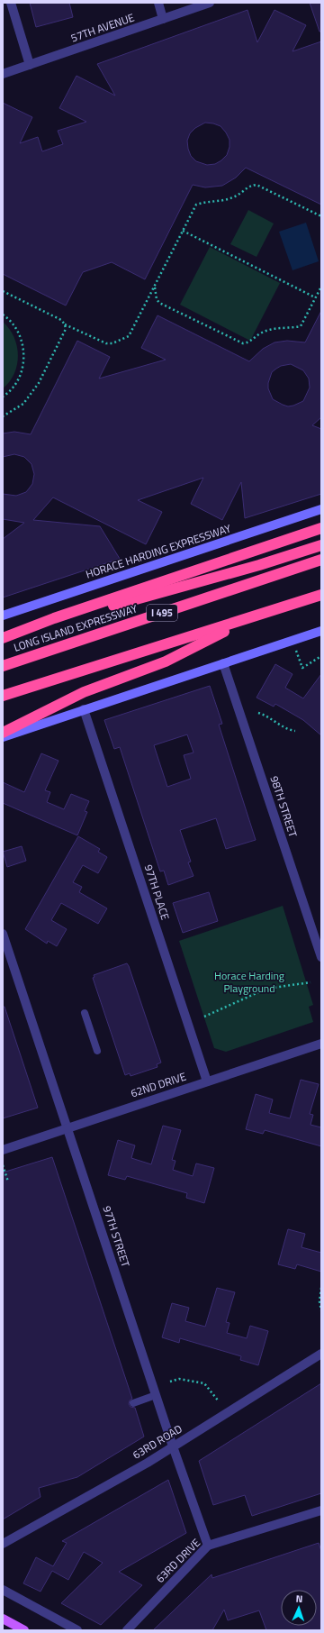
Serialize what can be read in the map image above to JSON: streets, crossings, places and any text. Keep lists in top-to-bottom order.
{
  "streets": {
    "highway": ["I 495", "LONG ISLAND EXPRESSWAY"],
    "main road": ["HORACE HARDING EXPRESSWAY"],
    "street": [
      "57TH AVENUE",
      "98TH STREET",
      "97TH PLACE",
      "62ND DRIVE",
      "97TH STREET",
      "63RD ROAD",
      "63RD DRIVE"
    ]
  },
  "crossings": [
    ["97TH PLACE", "62ND DRIVE"],
    ["62ND DRIVE", "97TH STREET"],
    ["97TH STREET", "63RD ROAD"],
    ["97TH STREET", "63RD DRIVE"]
  ],
  "parks": ["Horace Harding Playground"],
  "north": "top"
}
